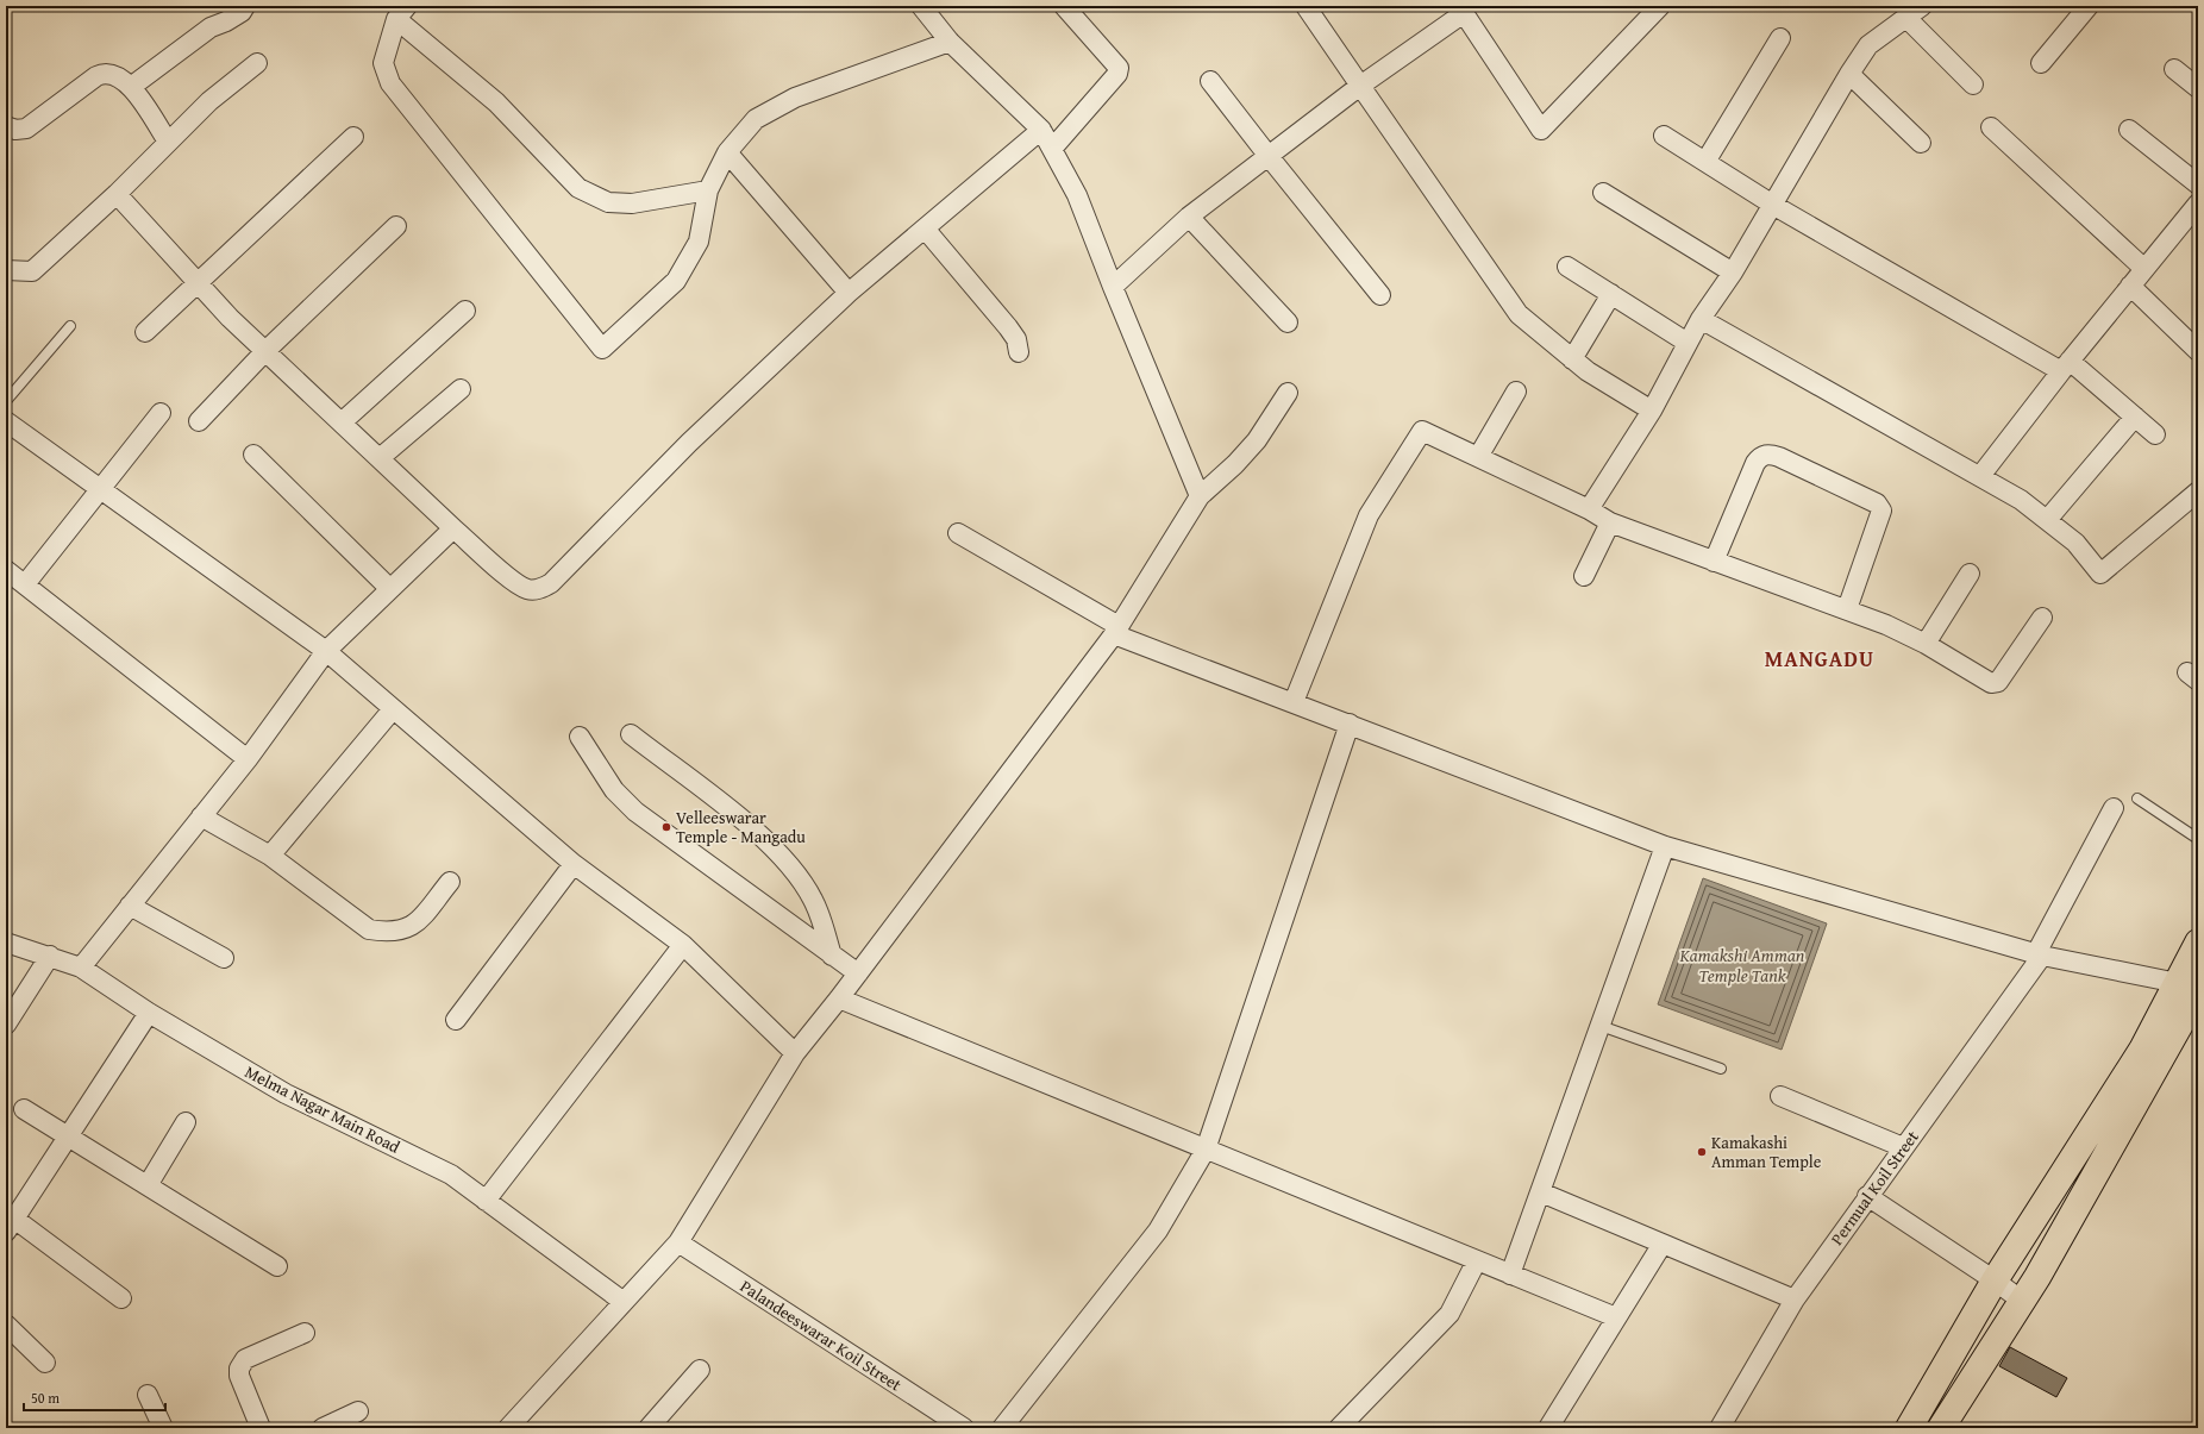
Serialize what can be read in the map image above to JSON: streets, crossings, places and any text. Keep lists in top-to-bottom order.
{
  "streets": {
    "street": ["Melma Nagar Main Road", "Permual Koil Street", "Palandeeswarar Koil Street"]
  },
  "districts": ["MANGADU"],
  "water": ["Kamakshi Amman Temple Tank"],
  "places": ["Velleeswarar Temple - Mangadu", "Kamakashi Amman Temple"],
  "scale_bar": "50 m"
}
